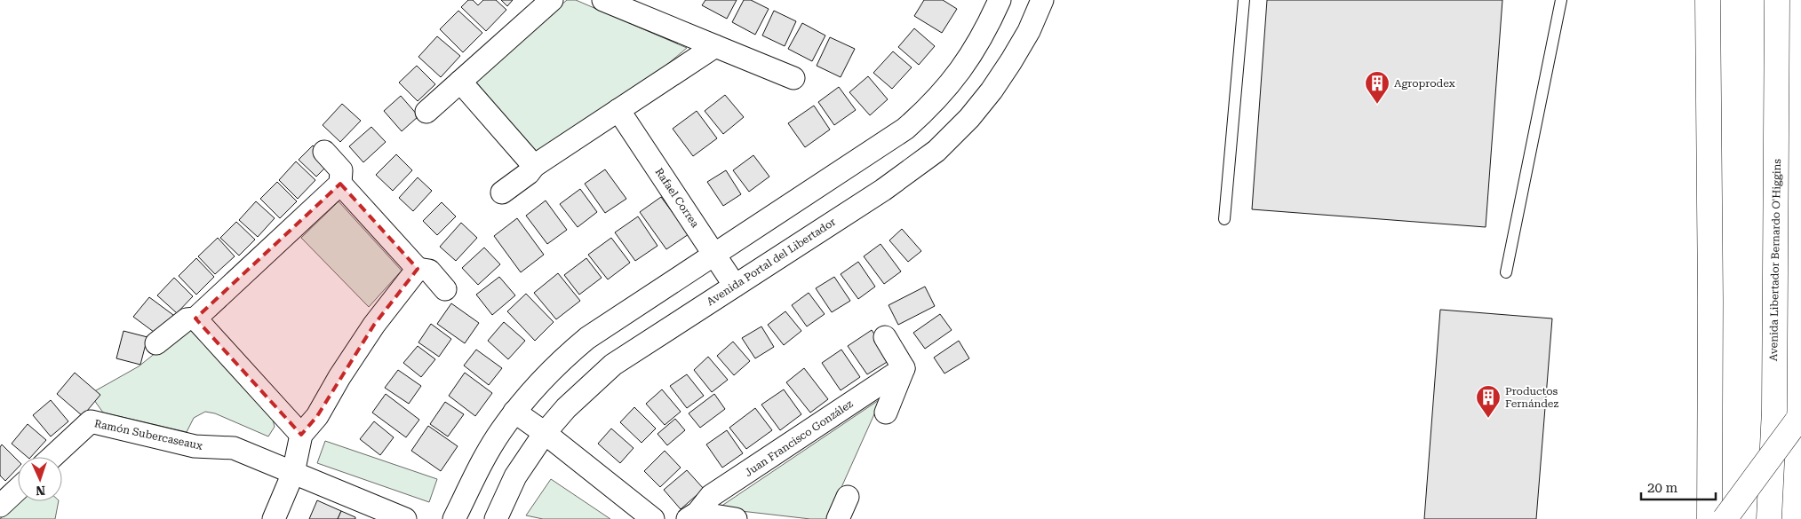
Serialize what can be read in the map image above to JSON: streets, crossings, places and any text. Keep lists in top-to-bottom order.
{
  "streets": {
    "main road": ["Avenida Libertador Bernardo O'Higgins"],
    "street": [
      "Rafael Correa",
      "Avenida Portal del Libertador",
      "Ramón Subercaseaux",
      "Juan Francisco González"
    ]
  },
  "crossings": [
    ["Rafael Correa", "Avenida Portal del Libertador"]
  ],
  "places": {
    "building": ["Agroprodex", "Productos Fernández"]
  },
  "scale_bar": "20 m",
  "north": "bottom"
}
